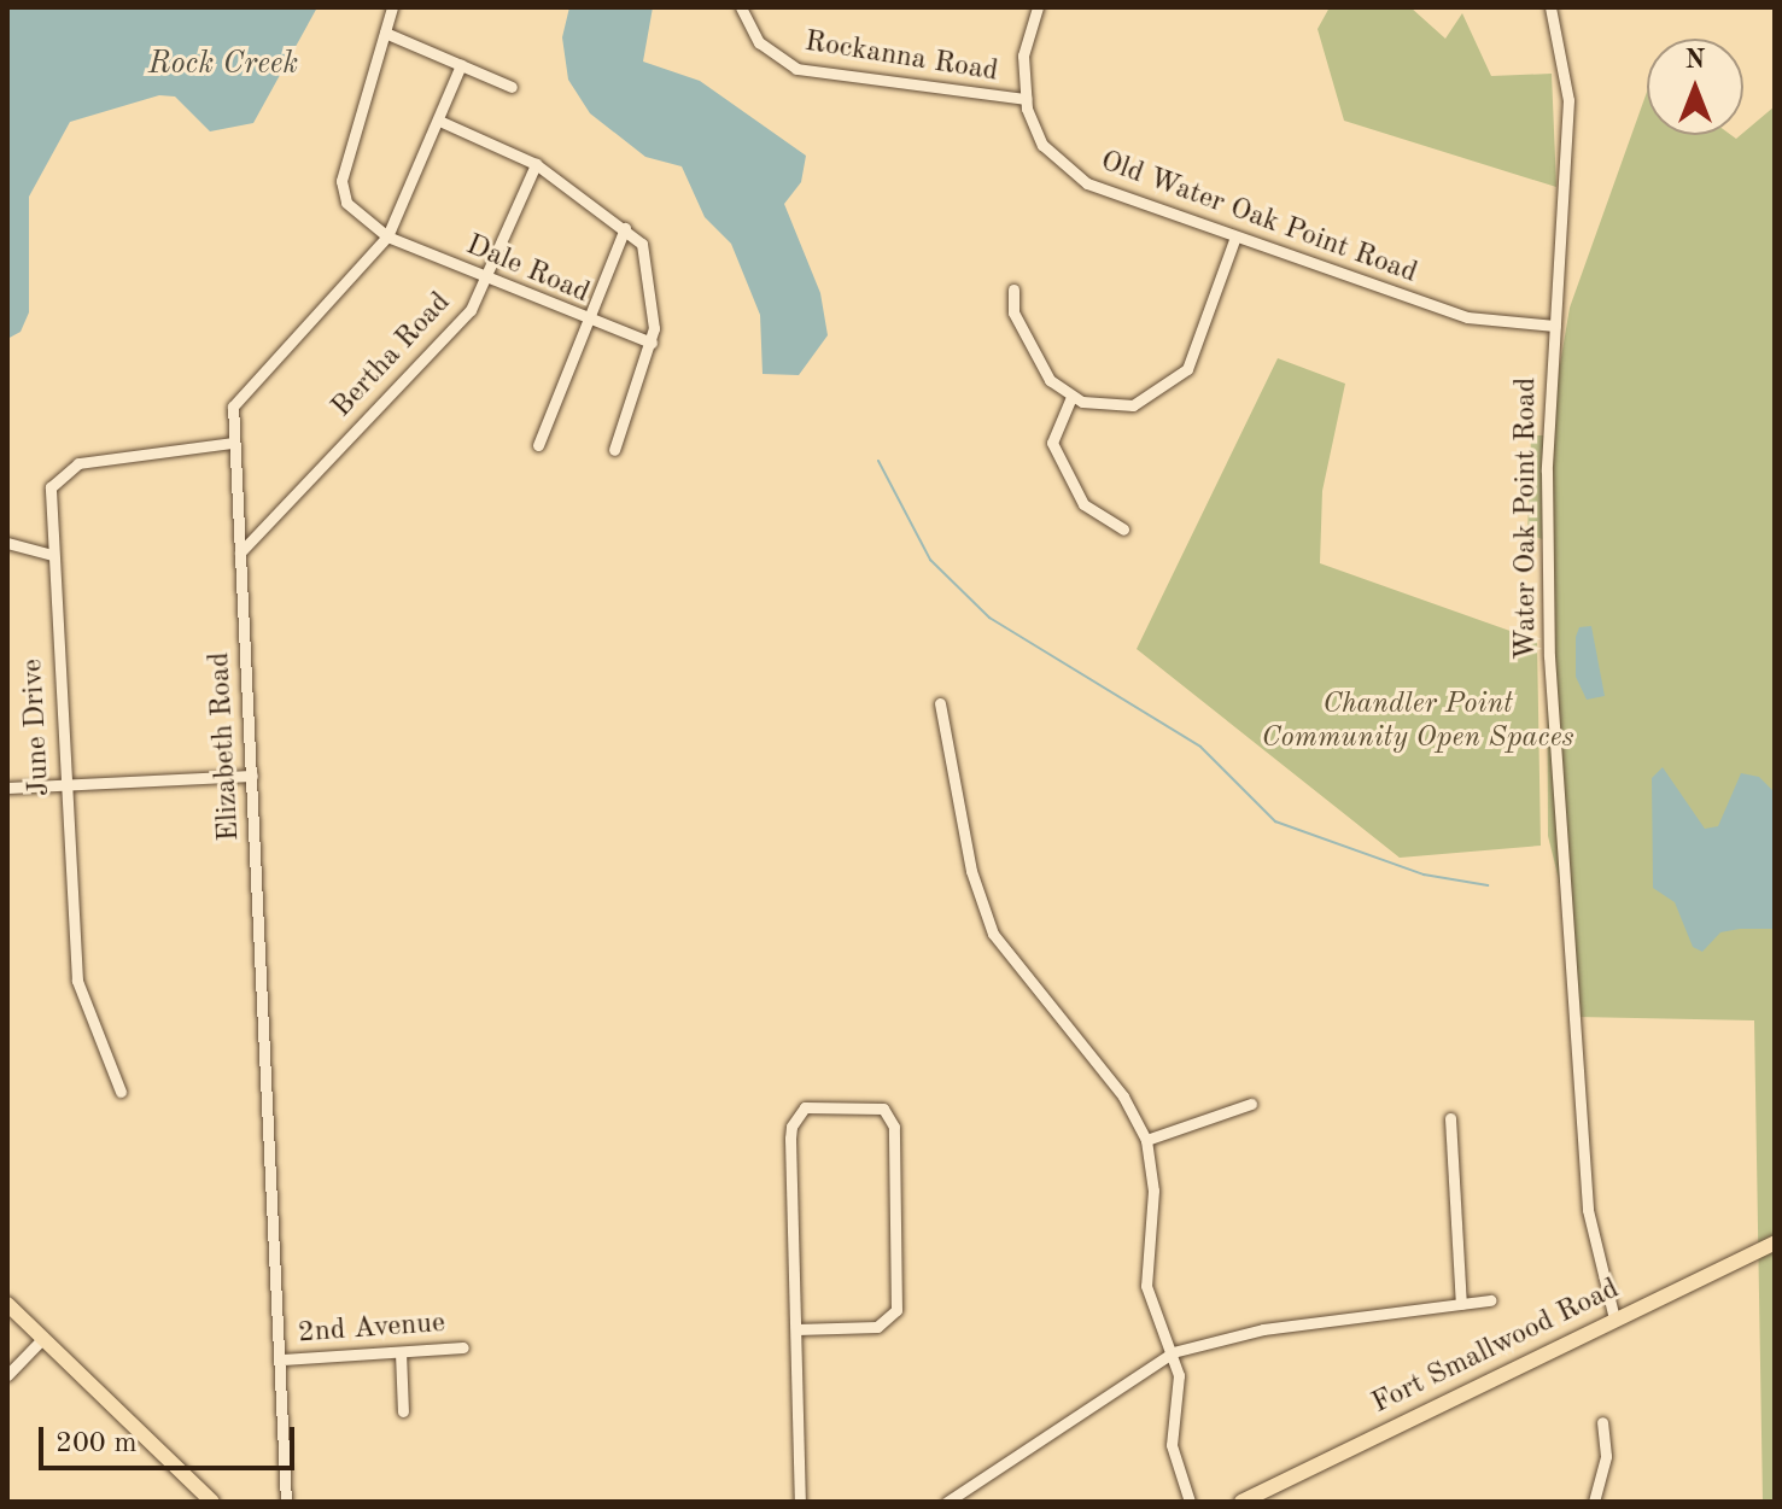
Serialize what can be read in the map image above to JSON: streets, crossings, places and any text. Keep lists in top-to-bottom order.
{
  "streets": {
    "main road": ["Fort Smallwood Road"],
    "street": [
      "Rockanna Road",
      "Old Water Oak Point Road",
      "Dale Road",
      "Bertha Road",
      "Water Oak Point Road",
      "June Drive",
      "Elizabeth Road",
      "2nd Avenue"
    ]
  },
  "crossings": [
    ["Rockanna Road", "Old Water Oak Point Road"],
    ["Old Water Oak Point Road", "Water Oak Point Road"],
    ["Dale Road", "Bertha Road"],
    ["Dale Road", "Elizabeth Road"],
    ["Bertha Road", "Elizabeth Road"],
    ["Water Oak Point Road", "Fort Smallwood Road"],
    ["June Drive", "Elizabeth Road"],
    ["Elizabeth Road", "2nd Avenue"]
  ],
  "water": ["Rock Creek"],
  "parks": ["Chandler Point Community Open Spaces"],
  "scale_bar": "200 m",
  "north": "top"
}
